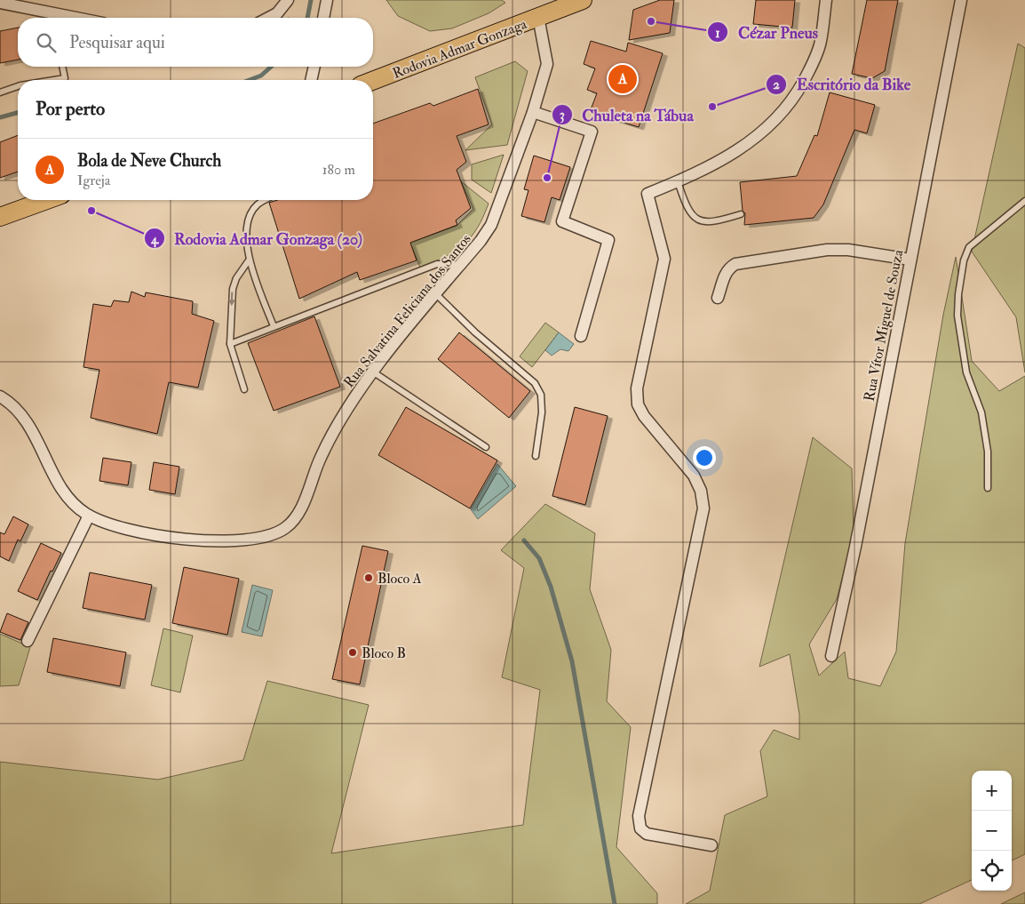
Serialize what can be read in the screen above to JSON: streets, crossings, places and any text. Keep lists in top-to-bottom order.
{
  "streets": {
    "main road": ["Rodovia Admar Gonzaga"],
    "street": ["Rua Salvatina Feliciana dos Santos", "Rua Vítor Miguel de Souza"]
  },
  "crossings": [
    ["Rodovia Admar Gonzaga", "Rua Salvatina Feliciana dos Santos"]
  ],
  "places": [
    "Cézar Pneus",
    "Escritório da Bike",
    "Chuleta na Tábua",
    "Rodovia Admar Gonzaga (20)",
    "Bloco A",
    "Bloco B"
  ],
  "page": {
    "search": "Pesquisar aqui",
    "pins": "A",
    "heading": "Por perto",
    "list": [
      {
        "mark": "A",
        "name": "Bola de Neve Church",
        "note": "Igreja",
        "value": "180 m"
      }
    ],
    "map_buttons": ["+", "−"]
  }
}
